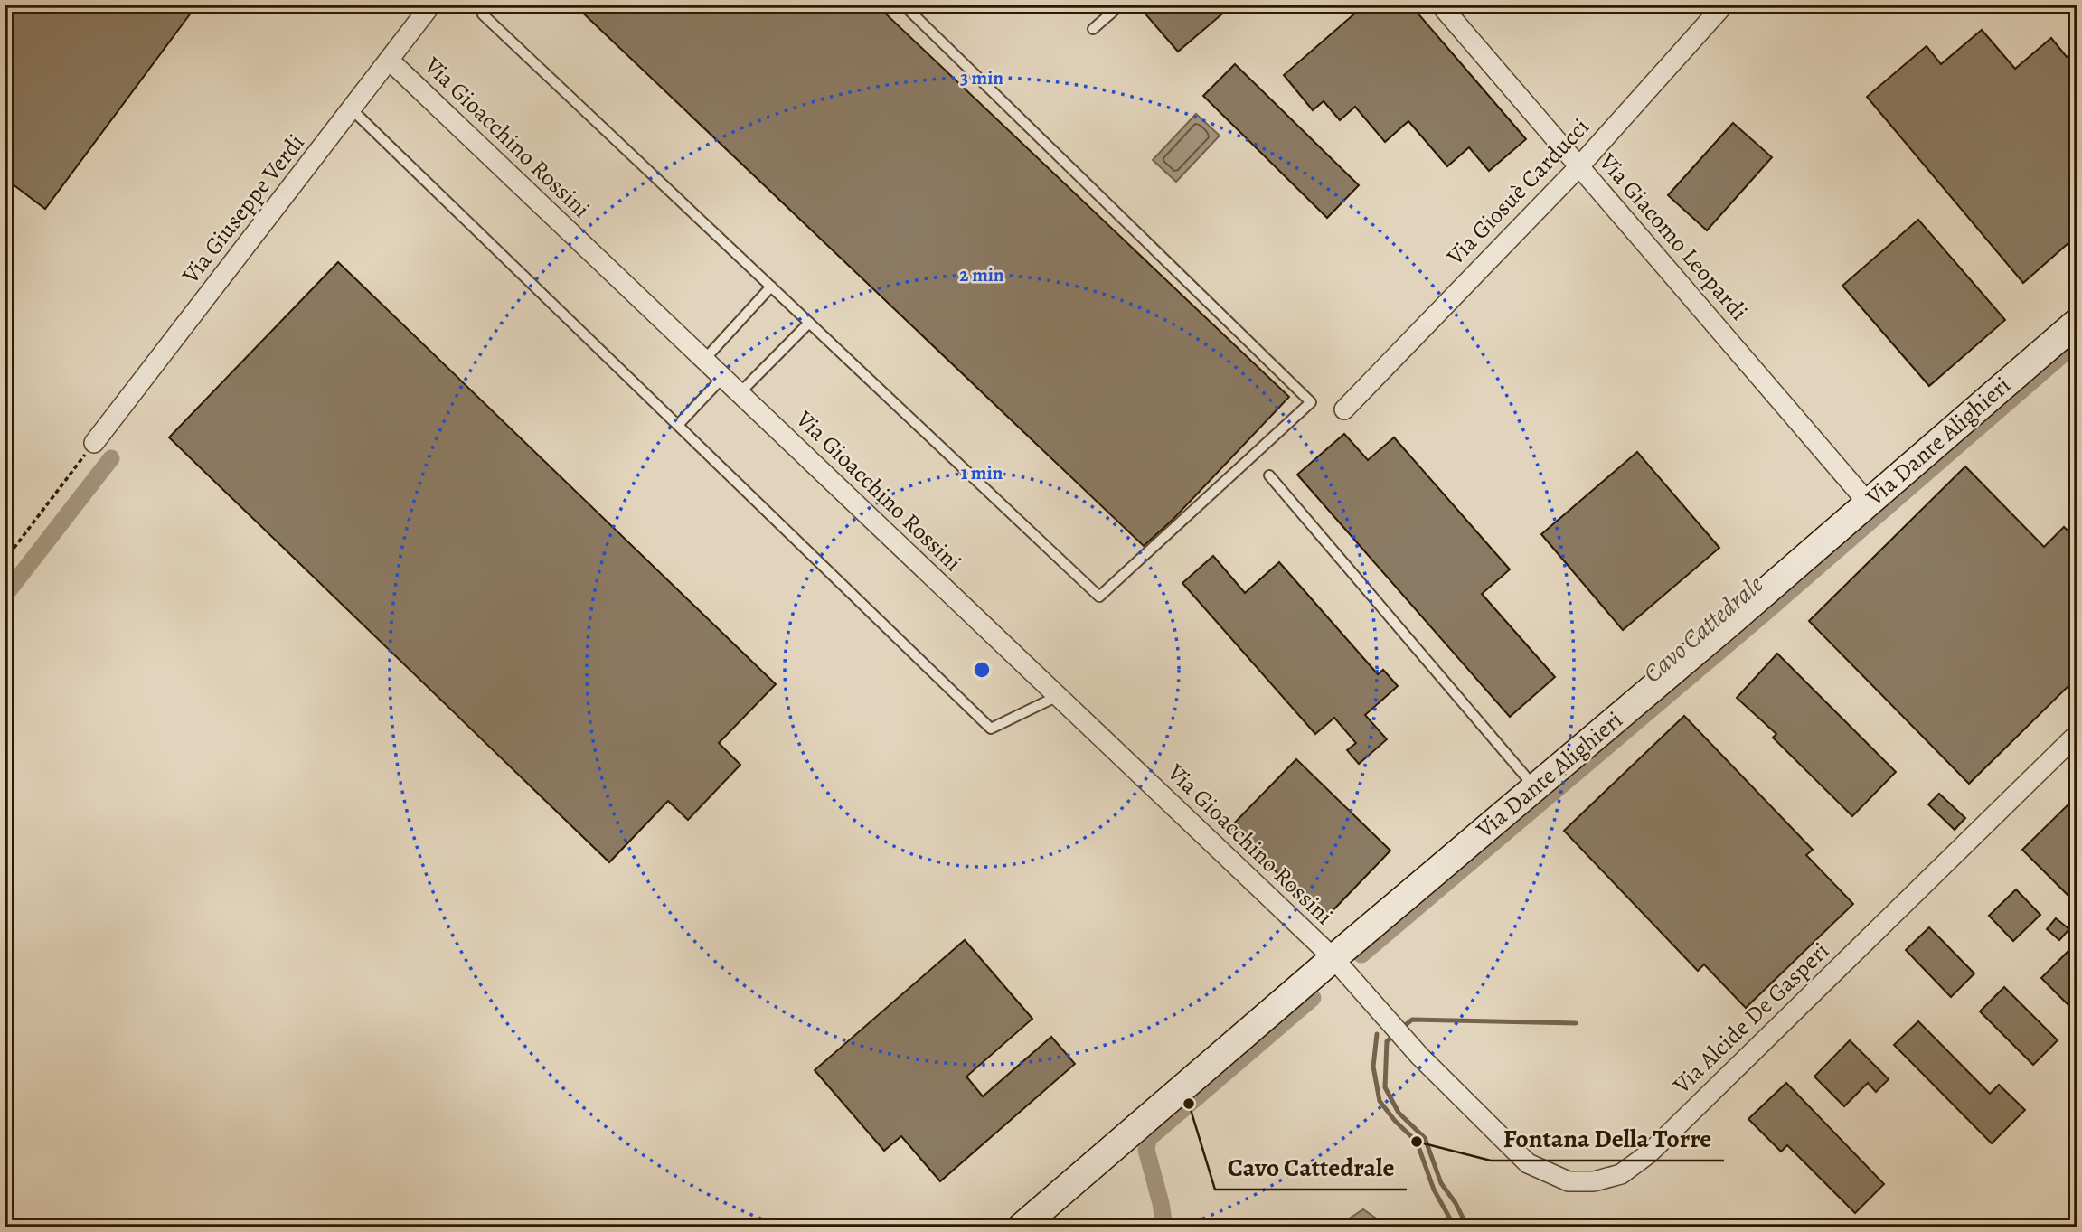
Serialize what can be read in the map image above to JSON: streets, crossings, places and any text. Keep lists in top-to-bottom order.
{
  "streets": {
    "main road": ["Via Dante Alighieri"],
    "street": [
      "Via Gioacchino Rossini",
      "Via Giosuè Carducci",
      "Via Giuseppe Verdi",
      "Via Giacomo Leopardi",
      "Via Alcide De Gasperi"
    ]
  },
  "crossings": [
    ["Via Gioacchino Rossini", "Via Giuseppe Verdi"],
    ["Via Gioacchino Rossini", "Via Dante Alighieri"],
    ["Via Gioacchino Rossini", "Via Alcide De Gasperi"],
    ["Via Giosuè Carducci", "Via Giacomo Leopardi"],
    ["Via Giacomo Leopardi", "Via Dante Alighieri"],
    ["Via Dante Alighieri", "Via Alcide De Gasperi"]
  ],
  "water": ["Cavo Cattedrale"],
  "places": ["Cavo Cattedrale", "Fontana Della Torre"],
  "rings": ["3 min", "2 min", "1 min"]
}
